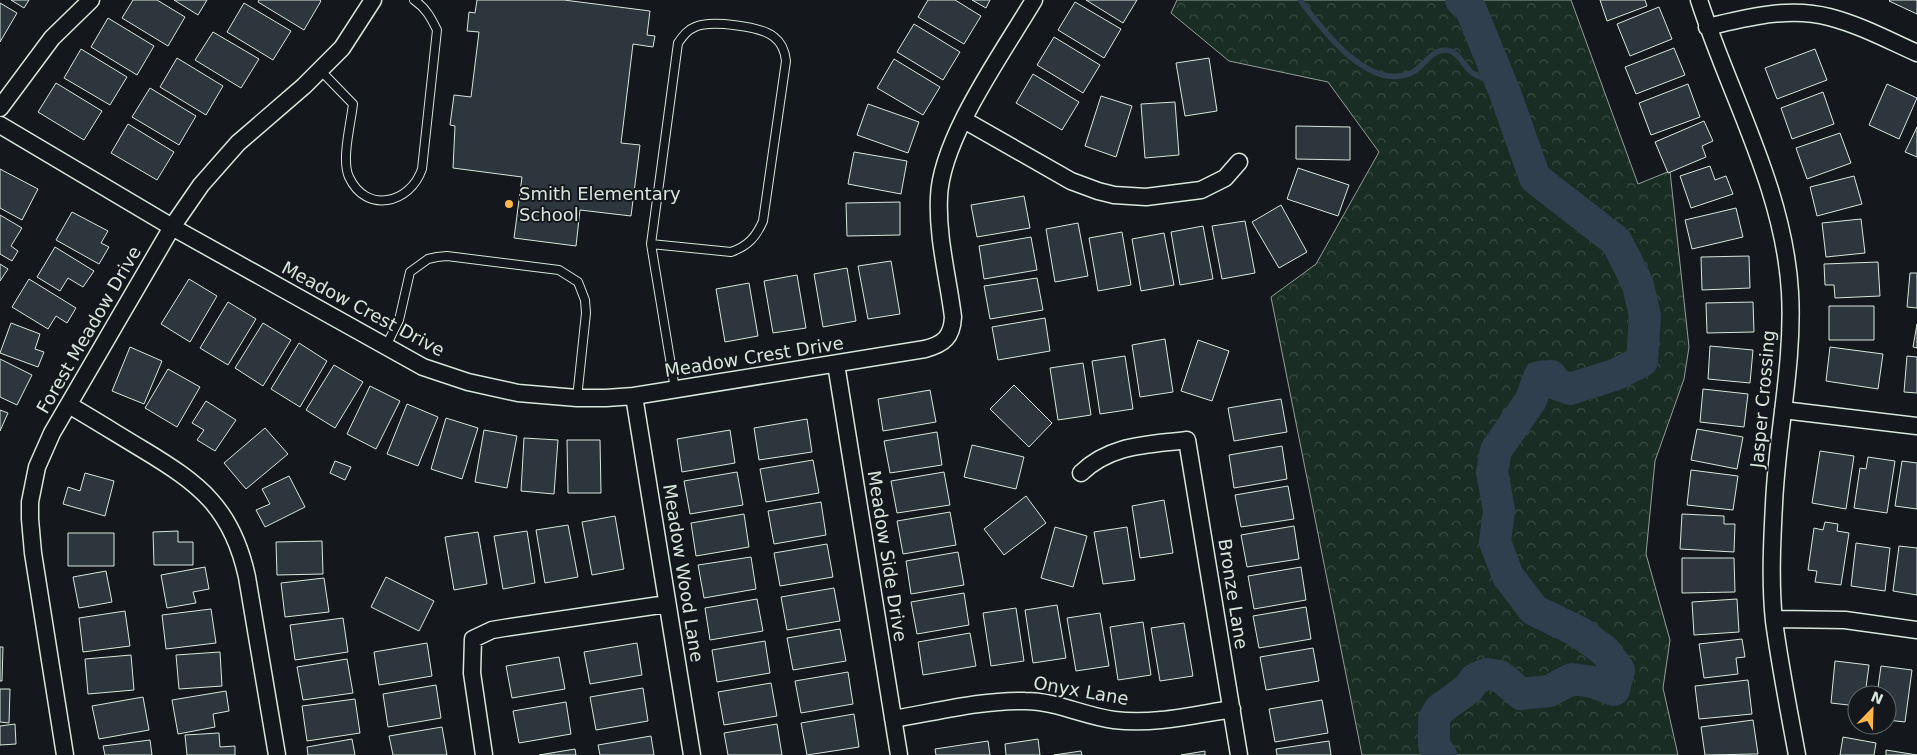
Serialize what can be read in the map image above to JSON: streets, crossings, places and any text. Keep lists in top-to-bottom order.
{
  "streets": {
    "street": [
      "Meadow Crest Drive",
      "Forest Meadow Drive",
      "Jasper Crossing",
      "Meadow Side Drive",
      "Meadow Wood Lane",
      "Bronze Lane",
      "Onyx Lane"
    ]
  },
  "crossings": [
    ["Meadow Crest Drive", "Forest Meadow Drive"],
    ["Meadow Crest Drive", "Meadow Side Drive"],
    ["Meadow Crest Drive", "Meadow Wood Lane"],
    ["Meadow Side Drive", "Onyx Lane"],
    ["Bronze Lane", "Onyx Lane"]
  ],
  "places": ["Smith Elementary School"],
  "north": "top right"
}
